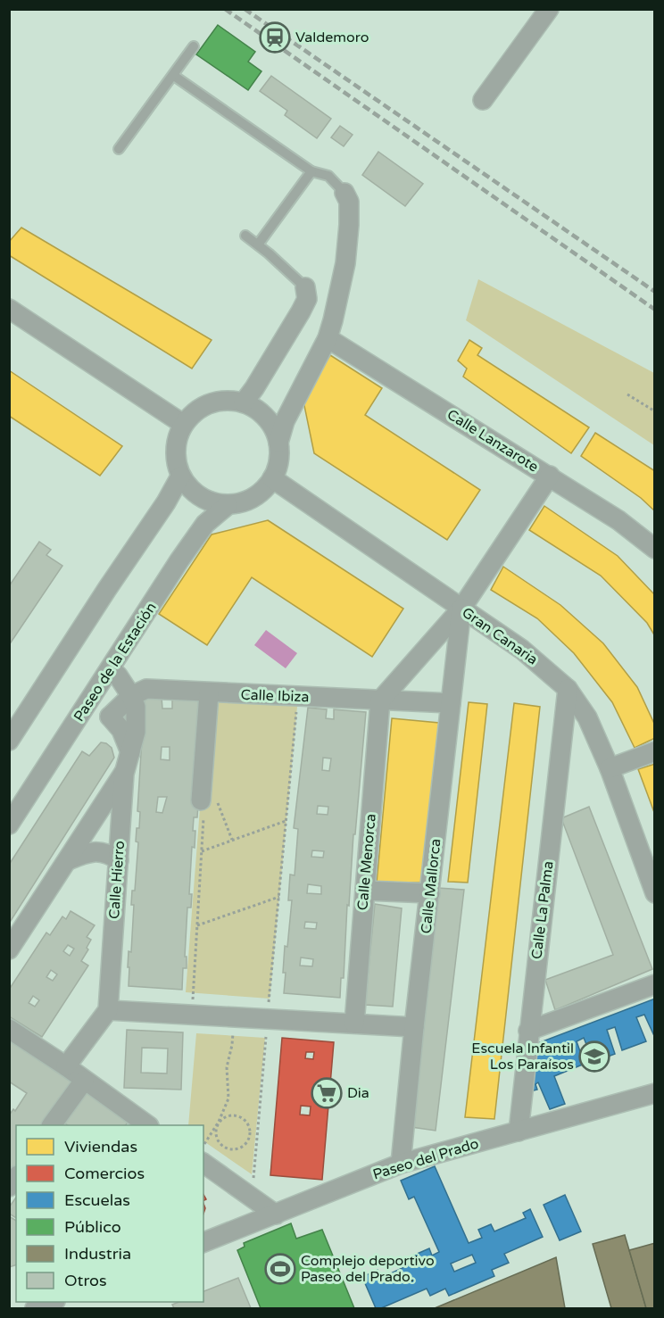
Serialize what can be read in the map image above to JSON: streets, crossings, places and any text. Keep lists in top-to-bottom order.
{
  "streets": {
    "street": [
      "Calle Lanzarote",
      "Gran Canaria",
      "Paseo de la Estación",
      "Calle Ibiza",
      "Calle Menorca",
      "Calle Hierro",
      "Calle Mallorca",
      "Calle La Palma",
      "Paseo del Prado"
    ]
  },
  "crossings": [
    ["Gran Canaria", "Paseo de la Estación"],
    ["Gran Canaria", "Calle Mallorca"],
    ["Gran Canaria", "Calle La Palma"],
    ["Calle Ibiza", "Calle Menorca"],
    ["Calle Ibiza", "Calle Hierro"],
    ["Calle Ibiza", "Calle Mallorca"],
    ["Calle Mallorca", "Paseo del Prado"],
    ["Calle La Palma", "Paseo del Prado"]
  ],
  "places": {
    "station": ["Valdemoro"],
    "school or university": ["Escuela Infantil Los Paraísos"],
    "supermarket": ["Dia"],
    "sports": ["Complejo deportivo Paseo del Prado."]
  },
  "legend": [
    "Viviendas",
    "Comercios",
    "Escuelas",
    "Público",
    "Industria",
    "Otros"
  ]
}
